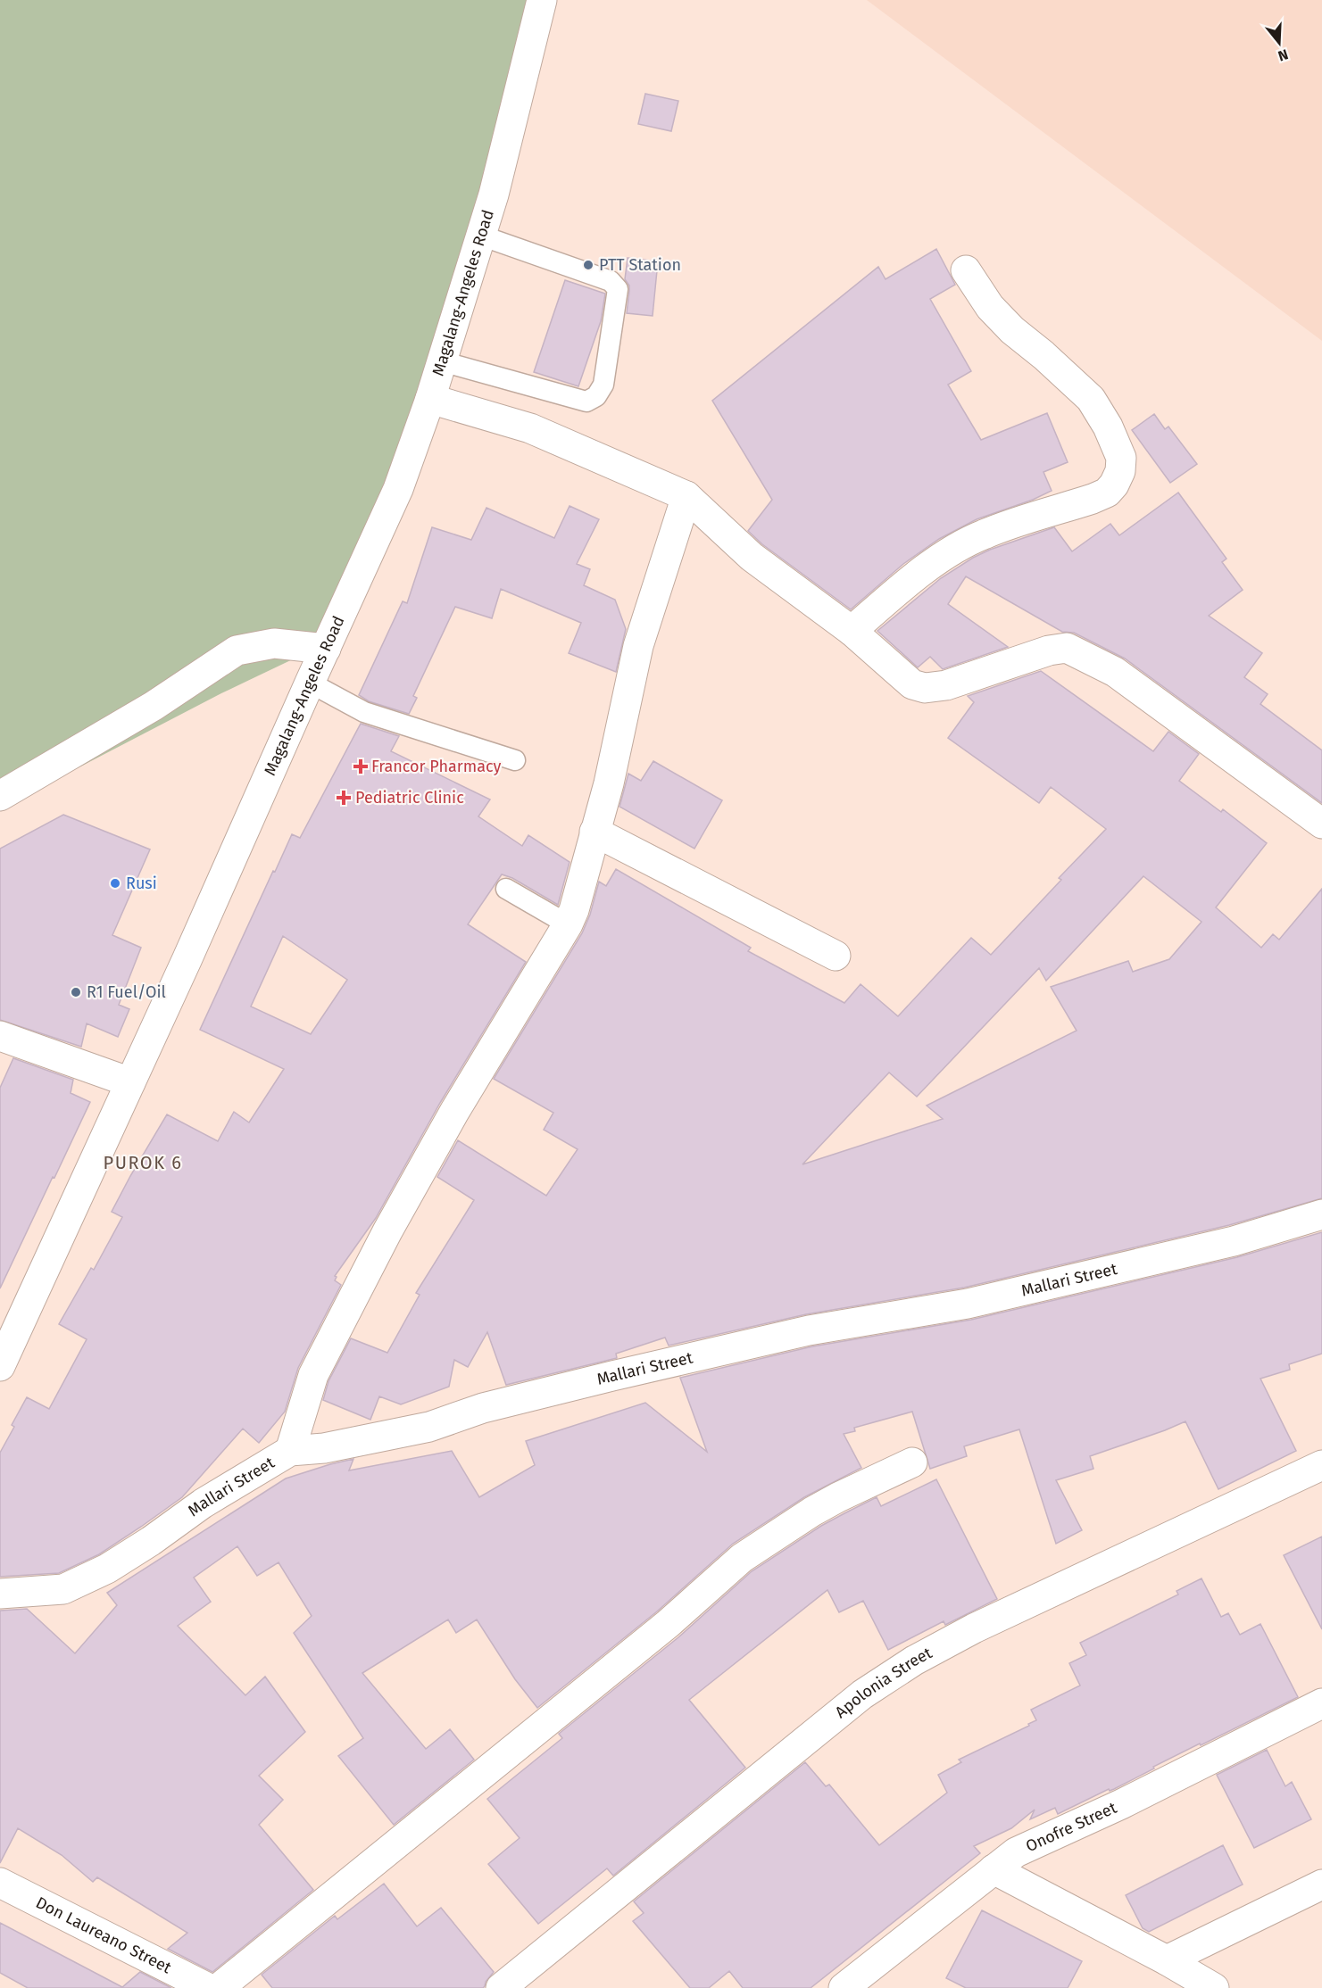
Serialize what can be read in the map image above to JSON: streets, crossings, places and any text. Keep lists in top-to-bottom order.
{
  "streets": {
    "street": [
      "Magalang-Angeles Road",
      "Mallari Street",
      "Apolonia Street",
      "Onofre Street",
      "Don Laureano Street"
    ]
  },
  "districts": ["PUROK 6"],
  "places": {
    "other": ["PTT Station", "Rusi", "R1 Fuel/Oil"],
    "health": ["Francor Pharmacy", "Pediatric Clinic"]
  },
  "north": "bottom"
}
